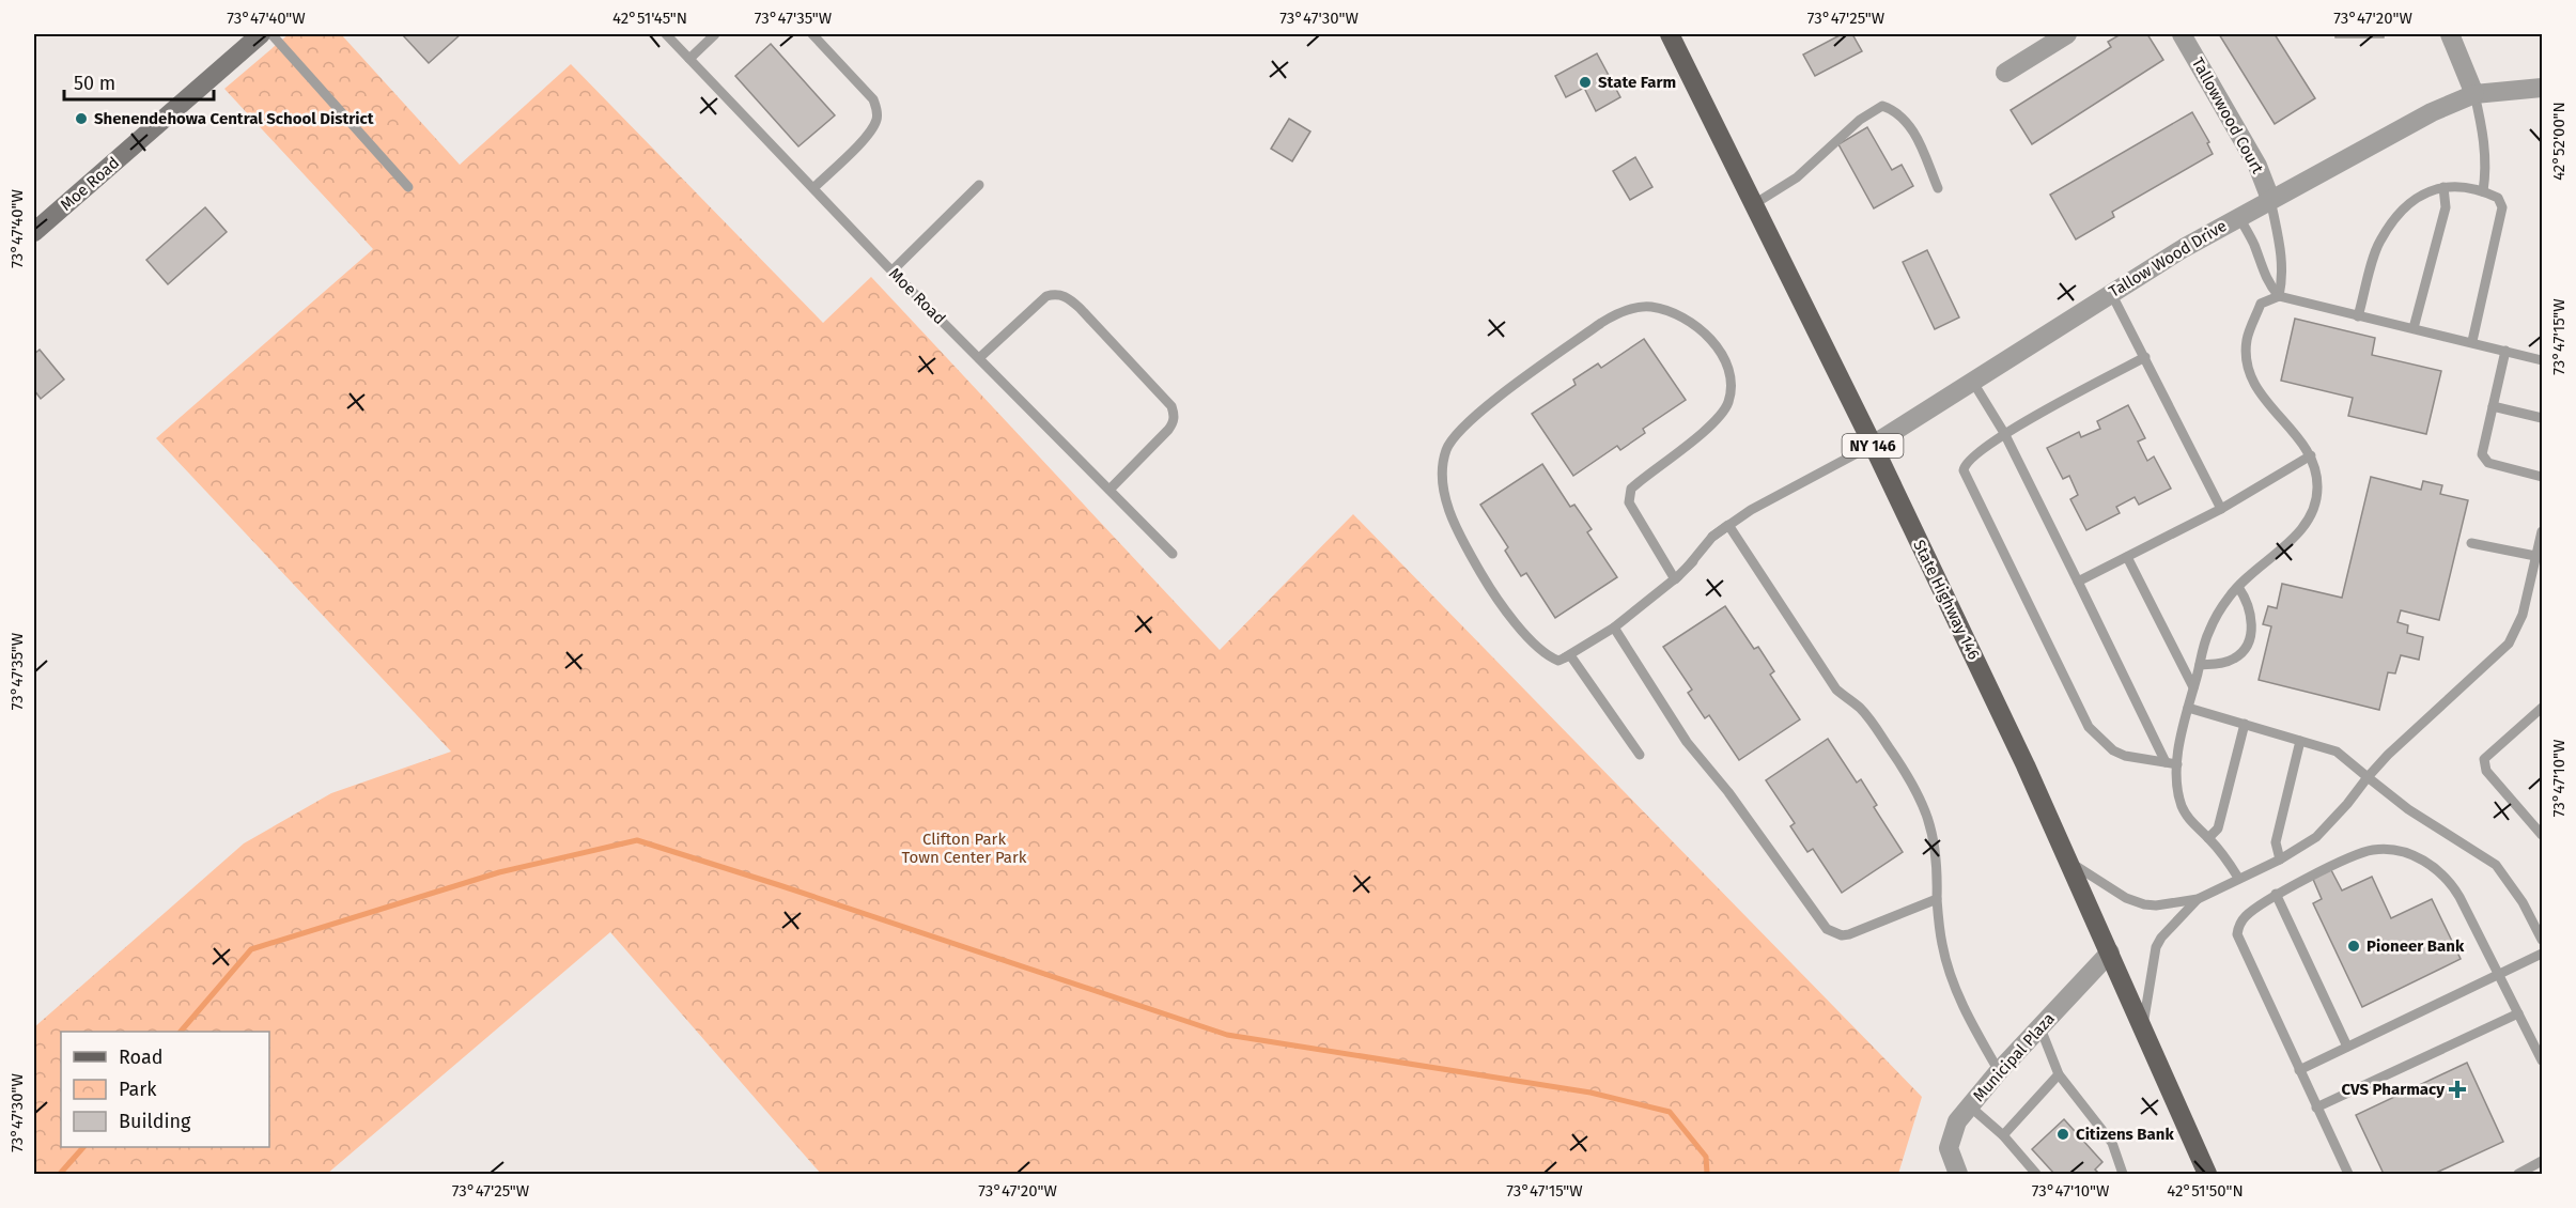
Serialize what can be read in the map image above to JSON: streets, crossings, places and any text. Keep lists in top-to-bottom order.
{
  "streets": {
    "main road": ["NY 146", "State Highway 146"],
    "street": [
      "Tallowwood Court",
      "Moe Road",
      "Tallow Wood Drive",
      "Municipal Plaza"
    ]
  },
  "crossings": [
    ["Tallowwood Court", "Tallow Wood Drive"],
    ["Tallow Wood Drive", "State Highway 146"],
    ["State Highway 146", "Municipal Plaza"]
  ],
  "parks": ["Clifton Park Town Center Park"],
  "places": {
    "other": [
      "State Farm",
      "Shenendehowa Central School District",
      "Pioneer Bank",
      "Citizens Bank"
    ],
    "health": ["CVS Pharmacy"]
  },
  "legend": ["Road", "Park", "Building"],
  "scale_bar": "50 m",
  "coordinates": [
    "73°47'40\"W",
    "42°51'45\"N",
    "73°47'35\"W",
    "73°47'30\"W",
    "73°47'25\"W",
    "73°47'20\"W",
    "42°52'00\"N",
    "73°47'15\"W",
    "73°47'10\"W",
    "42°51'50\"N"
  ]
}
